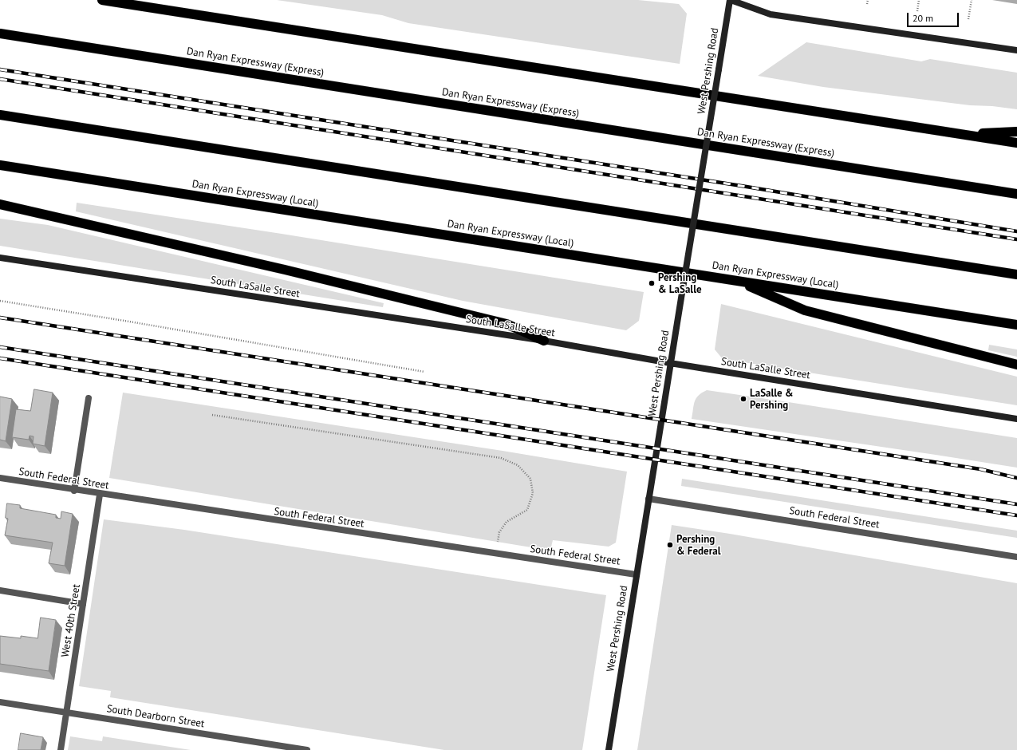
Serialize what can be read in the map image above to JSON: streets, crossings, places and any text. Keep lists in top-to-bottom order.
{
  "streets": {
    "highway": ["Dan Ryan Expressway (Express)", "Dan Ryan Expressway (Local)"],
    "main road": ["West Pershing Road", "South LaSalle Street"],
    "street": ["South Federal Street", "West 40th Street", "South Dearborn Street"]
  },
  "crossings": [
    ["West Pershing Road", "South LaSalle Street"],
    ["West Pershing Road", "South Federal Street"],
    ["South Federal Street", "West 40th Street"],
    ["West 40th Street", "South Dearborn Street"]
  ],
  "places": ["Pershing & LaSalle", "LaSalle & Pershing", "Pershing & Federal"],
  "scale_bar": "20 m"
}
